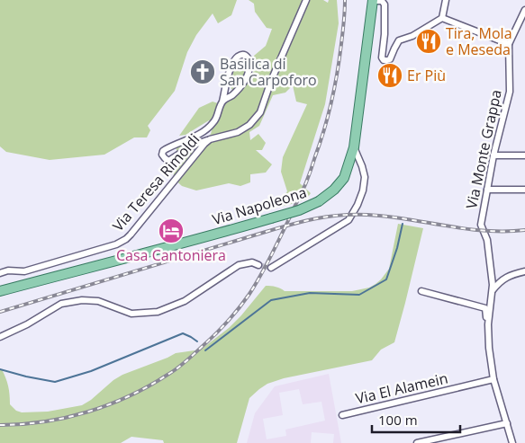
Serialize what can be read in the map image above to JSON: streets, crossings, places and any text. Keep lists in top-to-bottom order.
{
  "streets": {
    "main road": ["Via Napoleona"],
    "street": ["Via Monte Grappa", "Via Teresa Rimoldi", "Via El Alamein"]
  },
  "crossings": [
    ["Via Monte Grappa", "Via El Alamein"]
  ],
  "places": {
    "restaurant": ["Tira, Mola e Meseda", "Er Più"],
    "church": ["Basilica di San Carpoforo"],
    "hotel": ["Casa Cantoniera"]
  },
  "scale_bar": "100 m"
}
